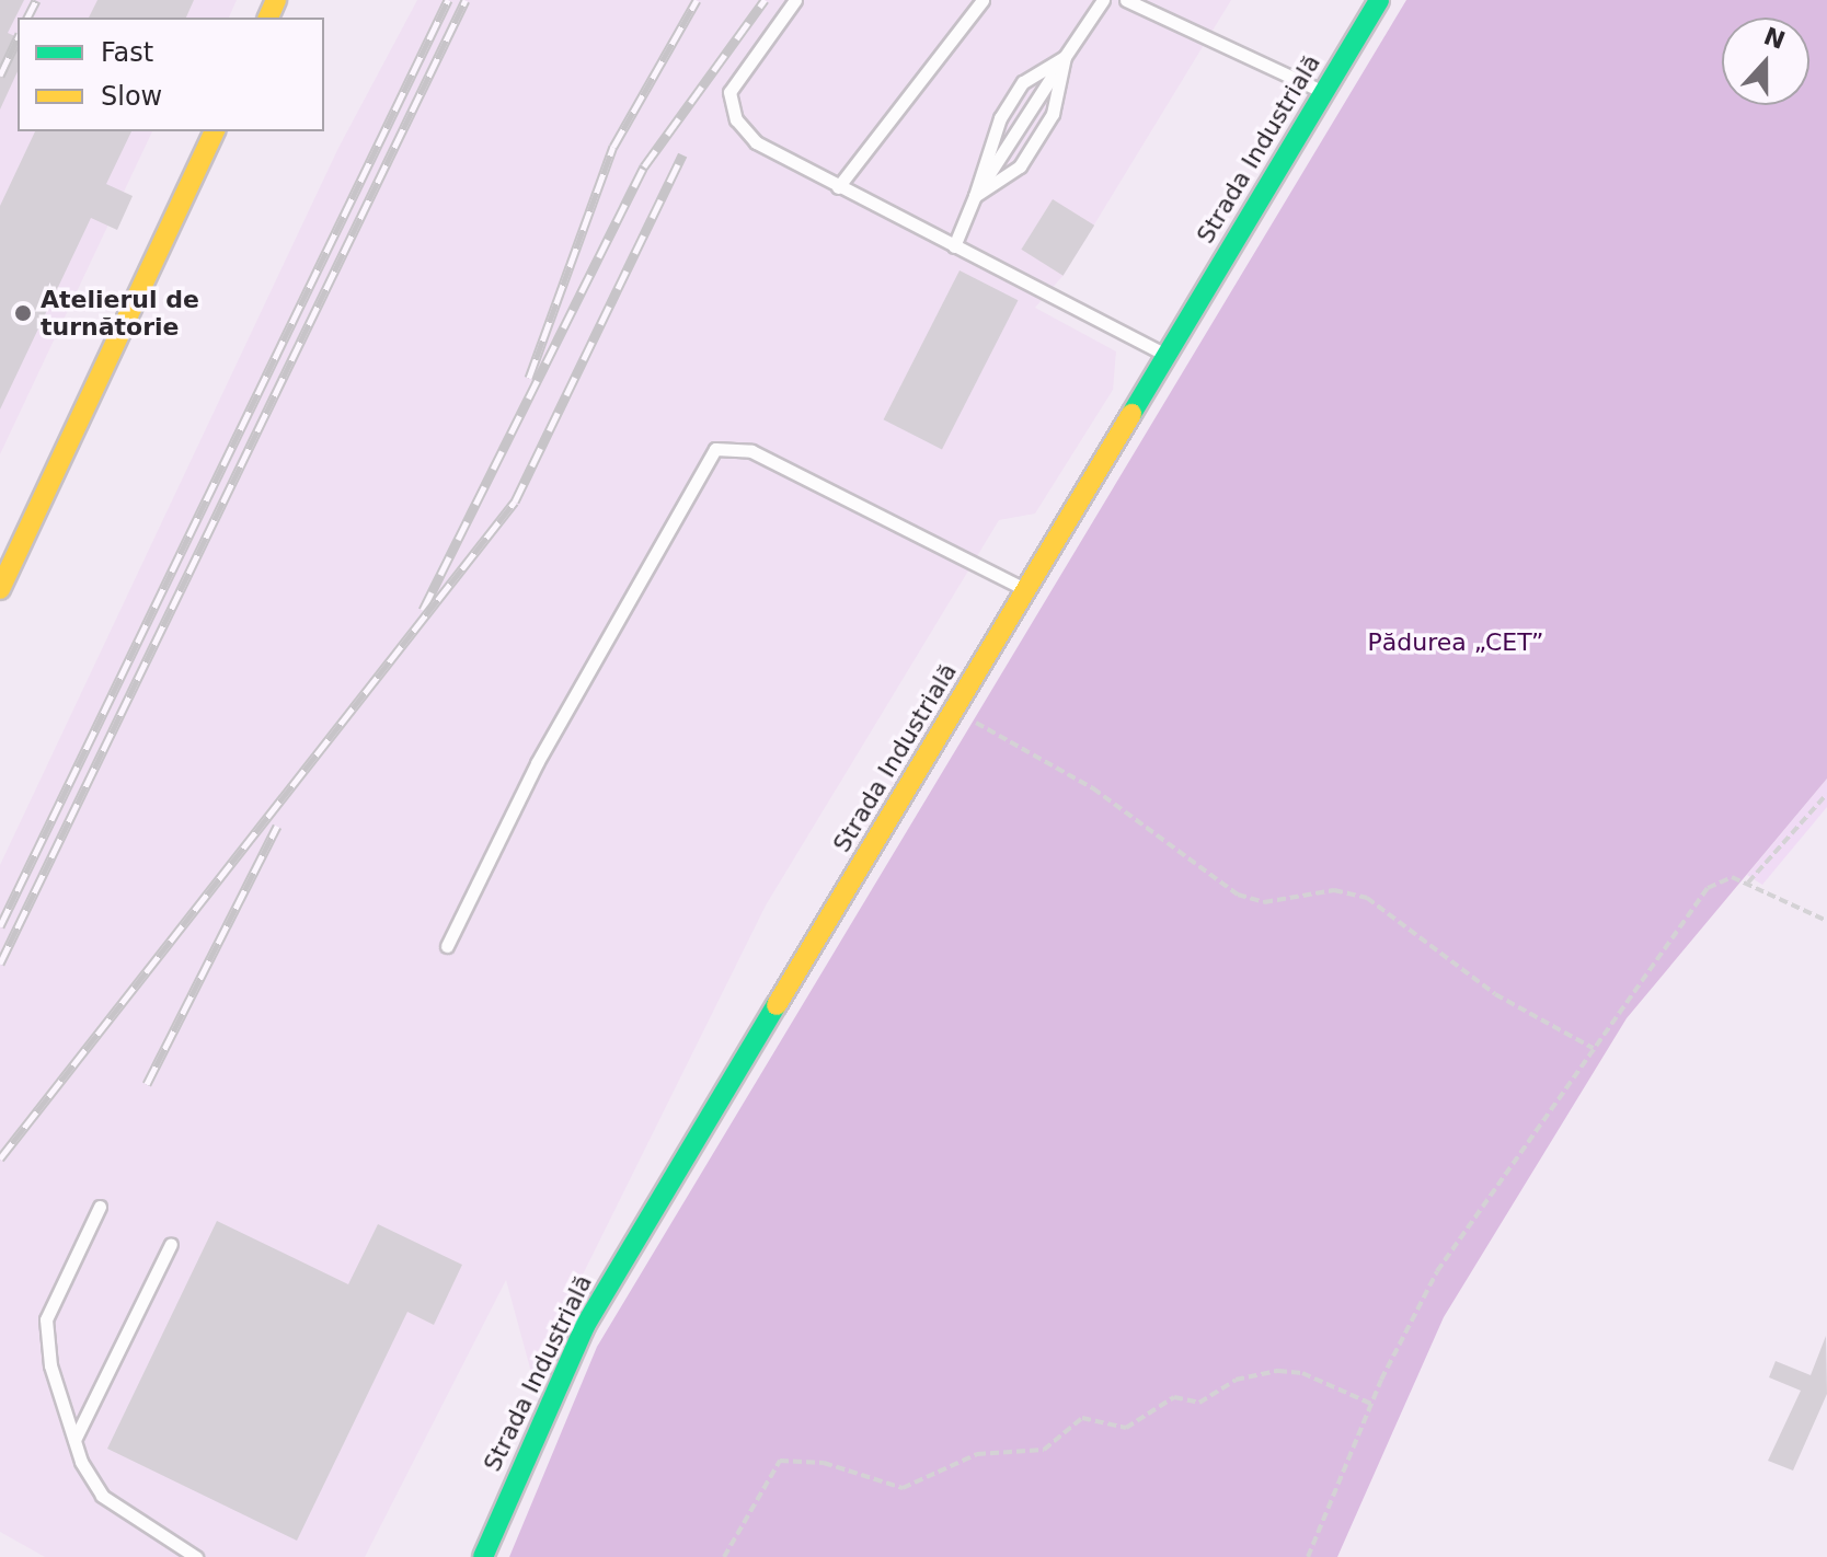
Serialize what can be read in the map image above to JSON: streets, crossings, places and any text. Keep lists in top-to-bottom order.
{
  "streets": {
    "street": ["Strada Industrială"]
  },
  "parks": ["Pădurea „CET”"],
  "places": ["Atelierul de turnătorie"],
  "legend": ["Fast", "Slow"],
  "north": "top"
}
